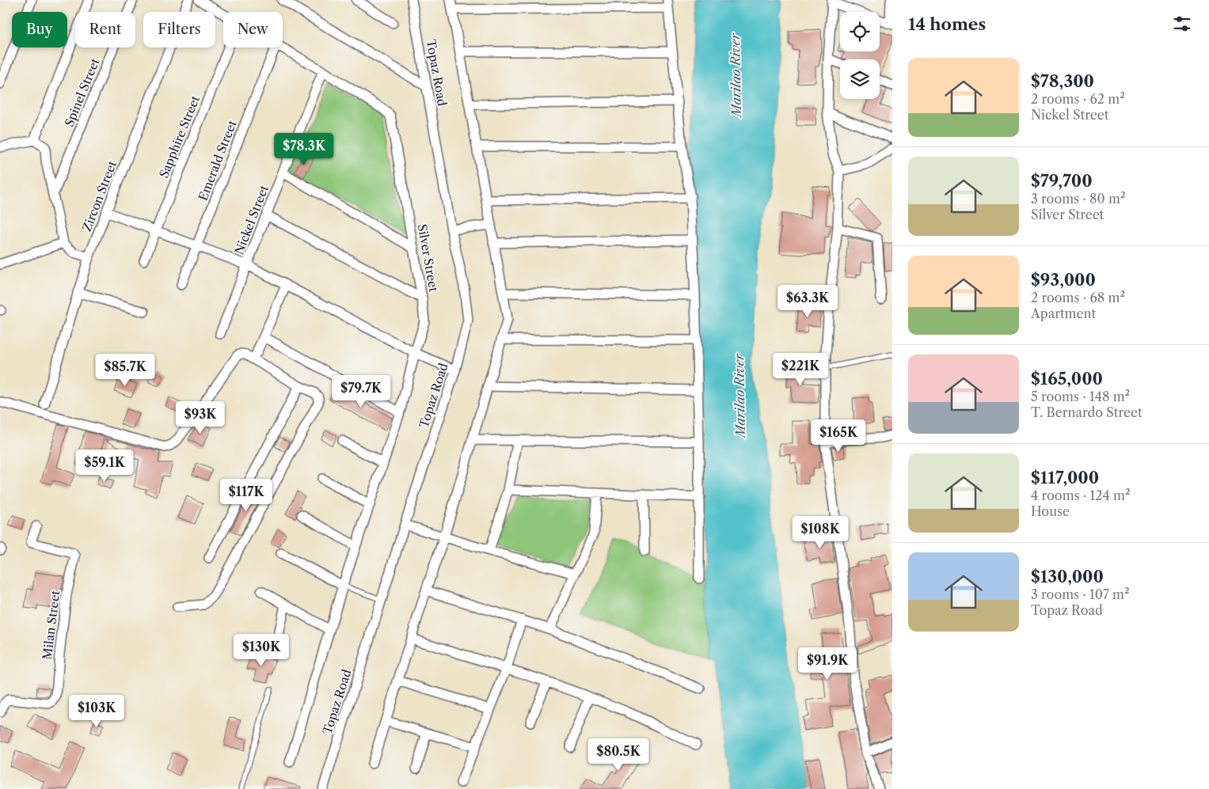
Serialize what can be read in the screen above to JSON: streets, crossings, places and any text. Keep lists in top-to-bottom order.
{
  "streets": {
    "street": [
      "Topaz Road",
      "Spinel Street",
      "Sapphire Street",
      "Emerald Street",
      "Zircon Street",
      "Nickel Street",
      "Silver Street",
      "Milan Street"
    ]
  },
  "crossings": [
    ["Nickel Street", "Silver Street"]
  ],
  "water": ["Marilao River"],
  "page": {
    "heading": "14 homes",
    "chip": [
      "Buy",
      "Rent",
      "Filters",
      "New"
    ],
    "list": [
      {
        "name": "$78,300",
        "note": "2 rooms · 62 m² · Nickel Street"
      },
      {
        "name": "$79,700",
        "note": "3 rooms · 80 m² · Silver Street"
      },
      {
        "name": "$93,000",
        "note": "2 rooms · 68 m² · Apartment"
      },
      {
        "name": "$165,000",
        "note": "5 rooms · 148 m² · T. Bernardo Street"
      },
      {
        "name": "$117,000",
        "note": "4 rooms · 124 m² · House"
      },
      {
        "name": "$130,000",
        "note": "3 rooms · 107 m² · Topaz Road"
      }
    ],
    "price": [
      "$78.3K",
      "$63.3K",
      "$221K",
      "$85.7K",
      "$79.7K",
      "$93K",
      "$165K",
      "$59.1K",
      "$117K",
      "$108K",
      "$130K",
      "$91.9K",
      "$103K",
      "$80.5K"
    ]
  }
}
